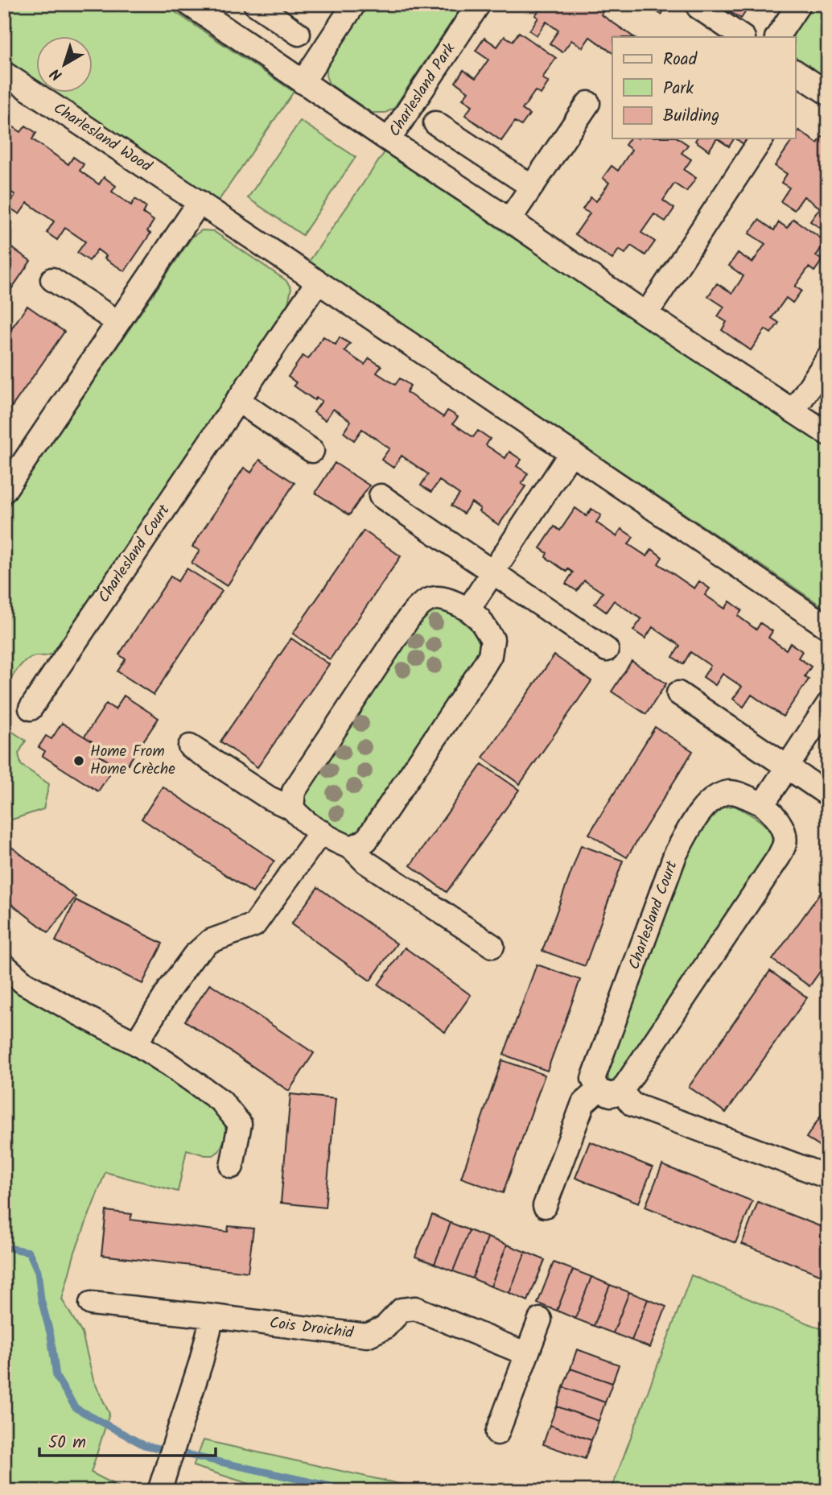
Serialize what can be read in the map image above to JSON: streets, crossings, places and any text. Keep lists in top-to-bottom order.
{
  "streets": {
    "street": [
      "Charlesland Park",
      "Charlesland Wood",
      "Charlesland Court",
      "Cois Droichid"
    ]
  },
  "crossings": [
    ["Charlesland Wood", "Charlesland Court"]
  ],
  "places": ["Home From Home Crèche"],
  "legend": ["Road", "Park", "Building"],
  "scale_bar": "50 m",
  "north": "bottom left"
}
